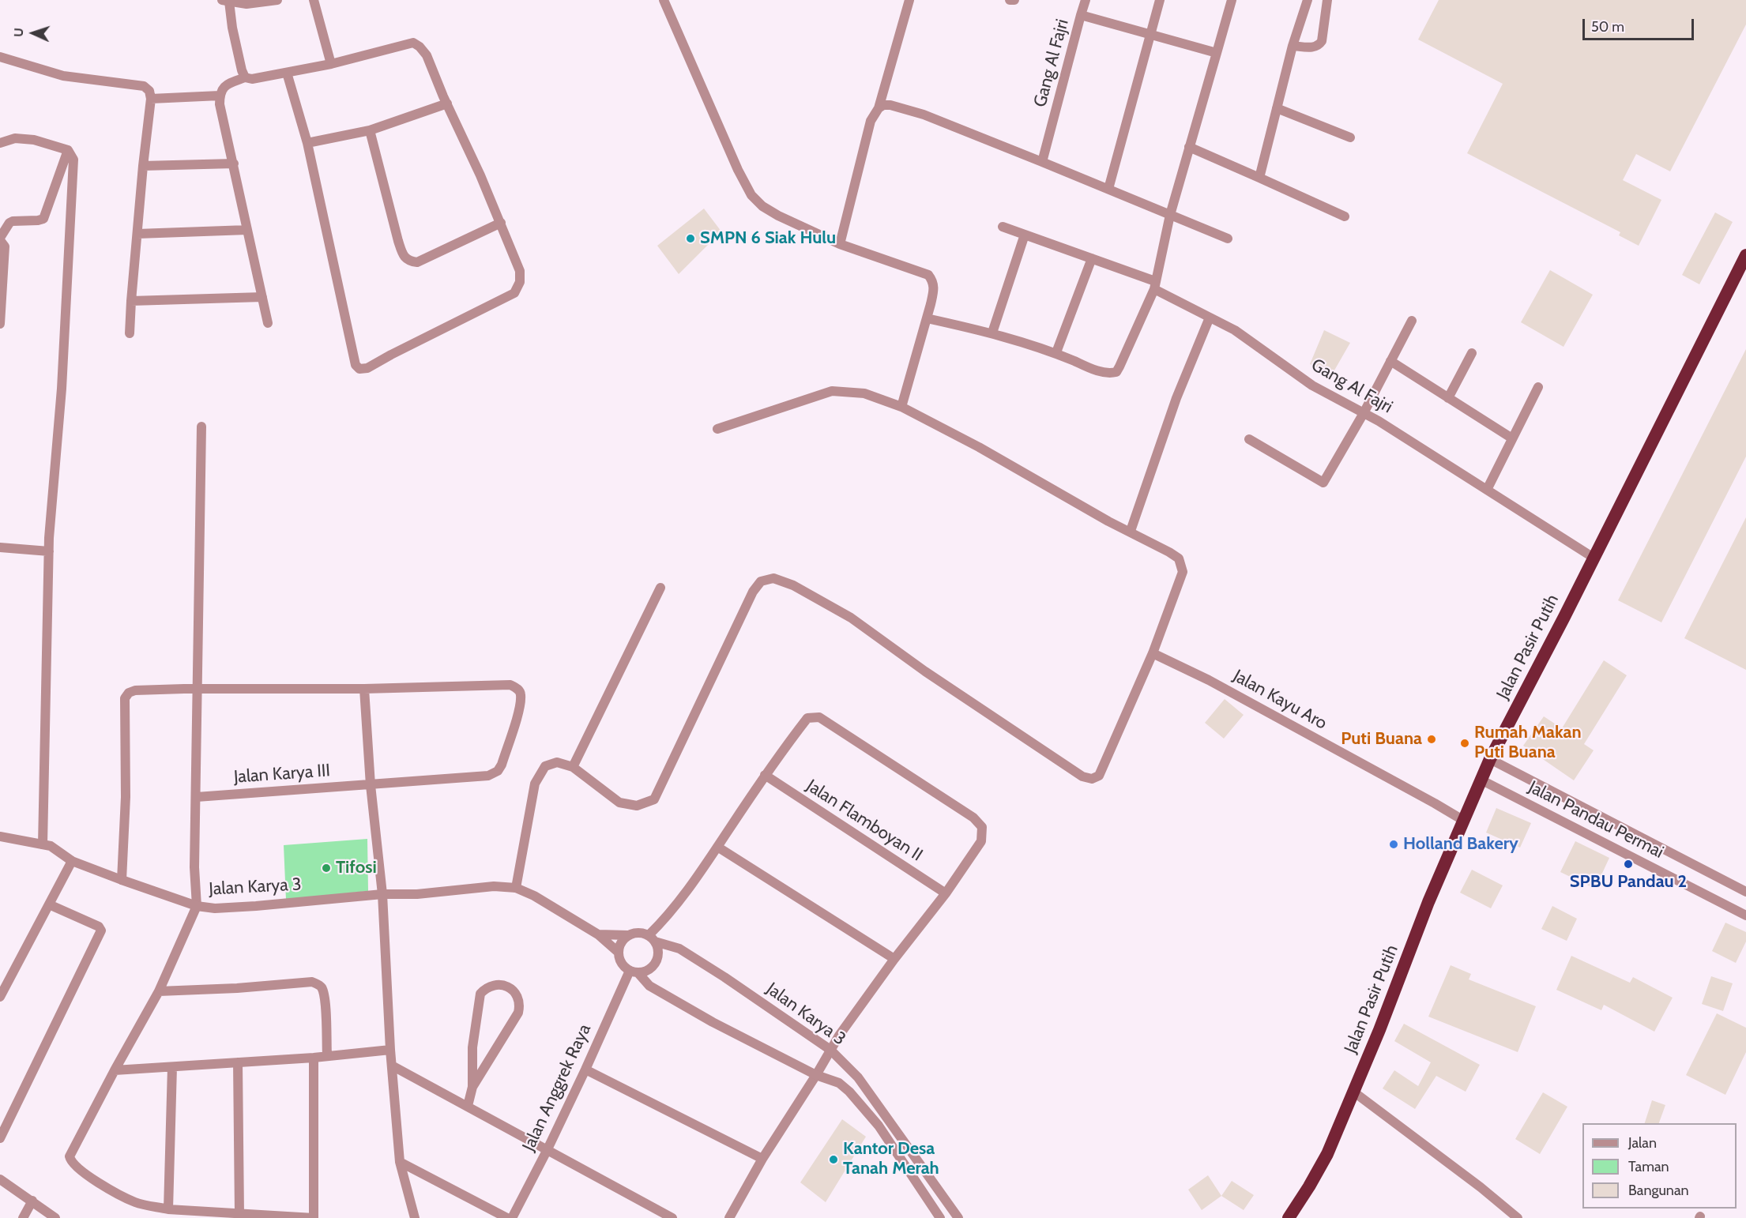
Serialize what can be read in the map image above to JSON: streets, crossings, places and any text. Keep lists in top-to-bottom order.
{
  "streets": {
    "highway": ["Jalan Pasir Putih"],
    "street": [
      "Gang Al Fajri",
      "Jalan Kayu Aro",
      "Jalan Karya III",
      "Jalan Pandau Permai",
      "Jalan Flamboyan II",
      "Jalan Karya 3",
      "Jalan Anggrek Raya"
    ]
  },
  "crossings": [
    ["Gang Al Fajri", "Jalan Pasir Putih"],
    ["Jalan Pasir Putih", "Jalan Kayu Aro"],
    ["Jalan Pasir Putih", "Jalan Pandau Permai"],
    ["Jalan Karya 3", "Jalan Anggrek Raya"]
  ],
  "places": [
    "SMPN 6 Siak Hulu",
    "Puti Buana",
    "Rumah Makan Puti Buana",
    "Holland Bakery",
    "SPBU Pandau 2",
    "Tifosi",
    "Kantor Desa Tanah Merah"
  ],
  "legend": ["Jalan", "Taman", "Bangunan"],
  "scale_bar": "50 m",
  "north": "left"
}
